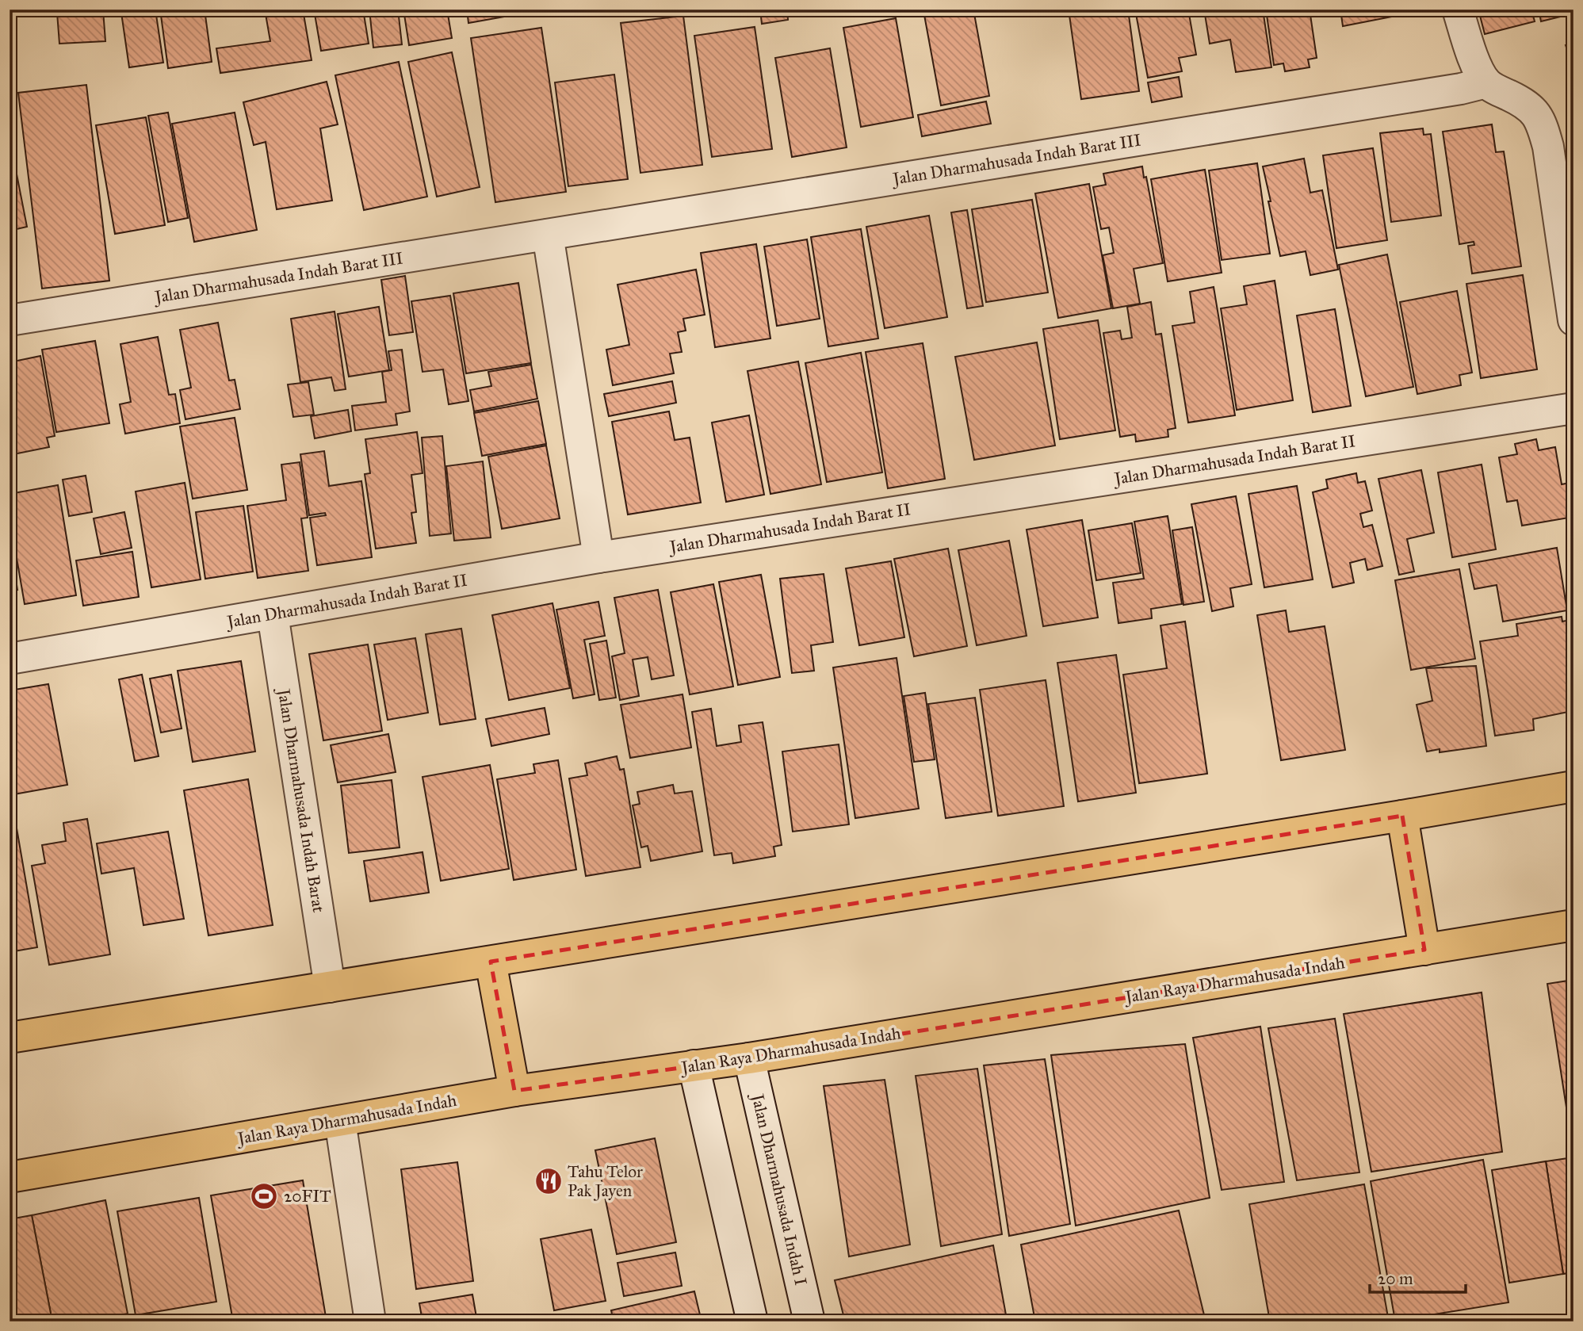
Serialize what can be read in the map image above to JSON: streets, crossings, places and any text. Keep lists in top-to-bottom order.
{
  "streets": {
    "main road": ["Jalan Raya Dharmahusada Indah"],
    "street": [
      "Jalan Dharmahusada Indah Barat III",
      "Jalan Dharmahusada Indah Barat II",
      "Jalan Dharmahusada Indah Barat",
      "Jalan Dharmahusada Indah I"
    ]
  },
  "crossings": [
    ["Jalan Dharmahusada Indah Barat II", "Jalan Dharmahusada Indah Barat"],
    ["Jalan Raya Dharmahusada Indah", "Jalan Dharmahusada Indah I"]
  ],
  "places": {
    "restaurant": ["Tahu Telor Pak Jayen"],
    "sports": ["20FIT"]
  },
  "scale_bar": "20 m"
}
